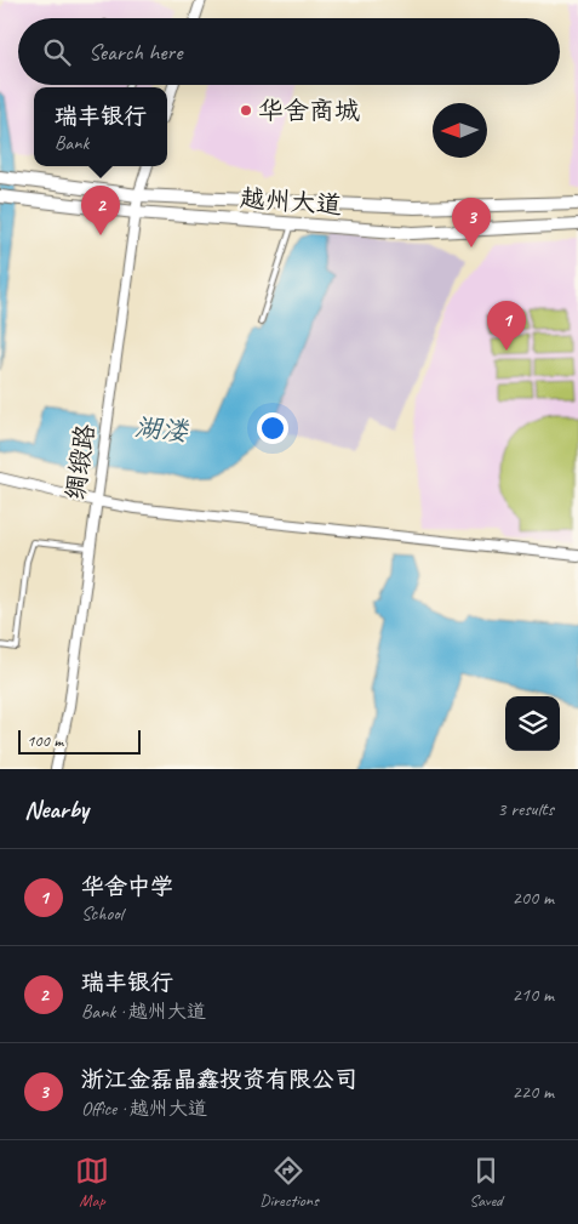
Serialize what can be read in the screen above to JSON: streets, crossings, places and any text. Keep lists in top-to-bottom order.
{
  "streets": {
    "main road": ["越州大道"],
    "street": ["绸缎路"]
  },
  "crossings": [
    ["越州大道", "绸缎路"]
  ],
  "water": ["湖溇"],
  "places": ["华舍商城"],
  "scale_bar": "100 m",
  "north": "left",
  "page": {
    "search": "Search here",
    "popup": ["瑞丰银行", "Bank"],
    "pins": ["2", "3", "1"],
    "scale": "100 m",
    "heading": ["Nearby", "3 results"],
    "list": [
      {
        "mark": "1",
        "name": "华舍中学",
        "note": "School",
        "value": "200 m"
      },
      {
        "mark": "2",
        "name": "瑞丰银行",
        "note": "Bank · 越州大道",
        "value": "210 m"
      },
      {
        "mark": "3",
        "name": "浙江金磊晶鑫投资有限公司",
        "note": "Office · 越州大道",
        "value": "220 m"
      }
    ],
    "nav": ["Map", "Directions", "Saved"]
  }
}
